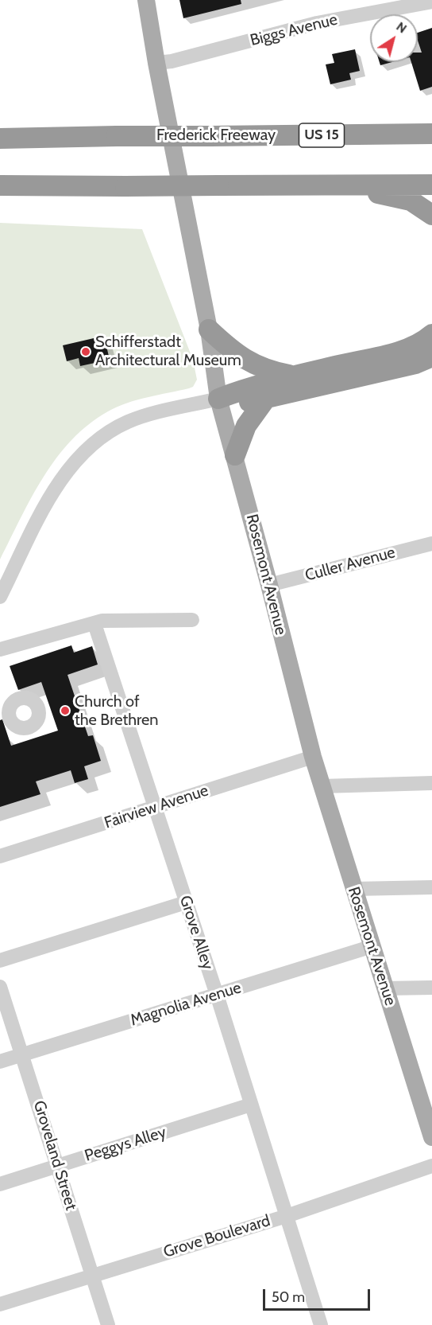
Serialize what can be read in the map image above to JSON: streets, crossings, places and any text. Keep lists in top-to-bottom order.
{
  "streets": {
    "highway": ["Frederick Freeway", "US 15"],
    "main road": ["Rosemont Avenue"],
    "street": [
      "Biggs Avenue",
      "Culler Avenue",
      "Fairview Avenue",
      "Grove Alley",
      "Magnolia Avenue",
      "Peggys Alley",
      "Groveland Street",
      "Grove Boulevard"
    ]
  },
  "crossings": [
    ["Biggs Avenue", "Rosemont Avenue"],
    ["Culler Avenue", "Rosemont Avenue"],
    ["Rosemont Avenue", "Fairview Avenue"],
    ["Rosemont Avenue", "Magnolia Avenue"],
    ["Fairview Avenue", "Grove Alley"],
    ["Grove Alley", "Magnolia Avenue"],
    ["Grove Alley", "Peggys Alley"],
    ["Grove Alley", "Grove Boulevard"],
    ["Magnolia Avenue", "Groveland Street"],
    ["Peggys Alley", "Groveland Street"],
    ["Groveland Street", "Grove Boulevard"]
  ],
  "places": ["Schifferstadt Architectural Museum", "Church of the Brethren"],
  "scale_bar": "50 m",
  "north": "top right"
}
